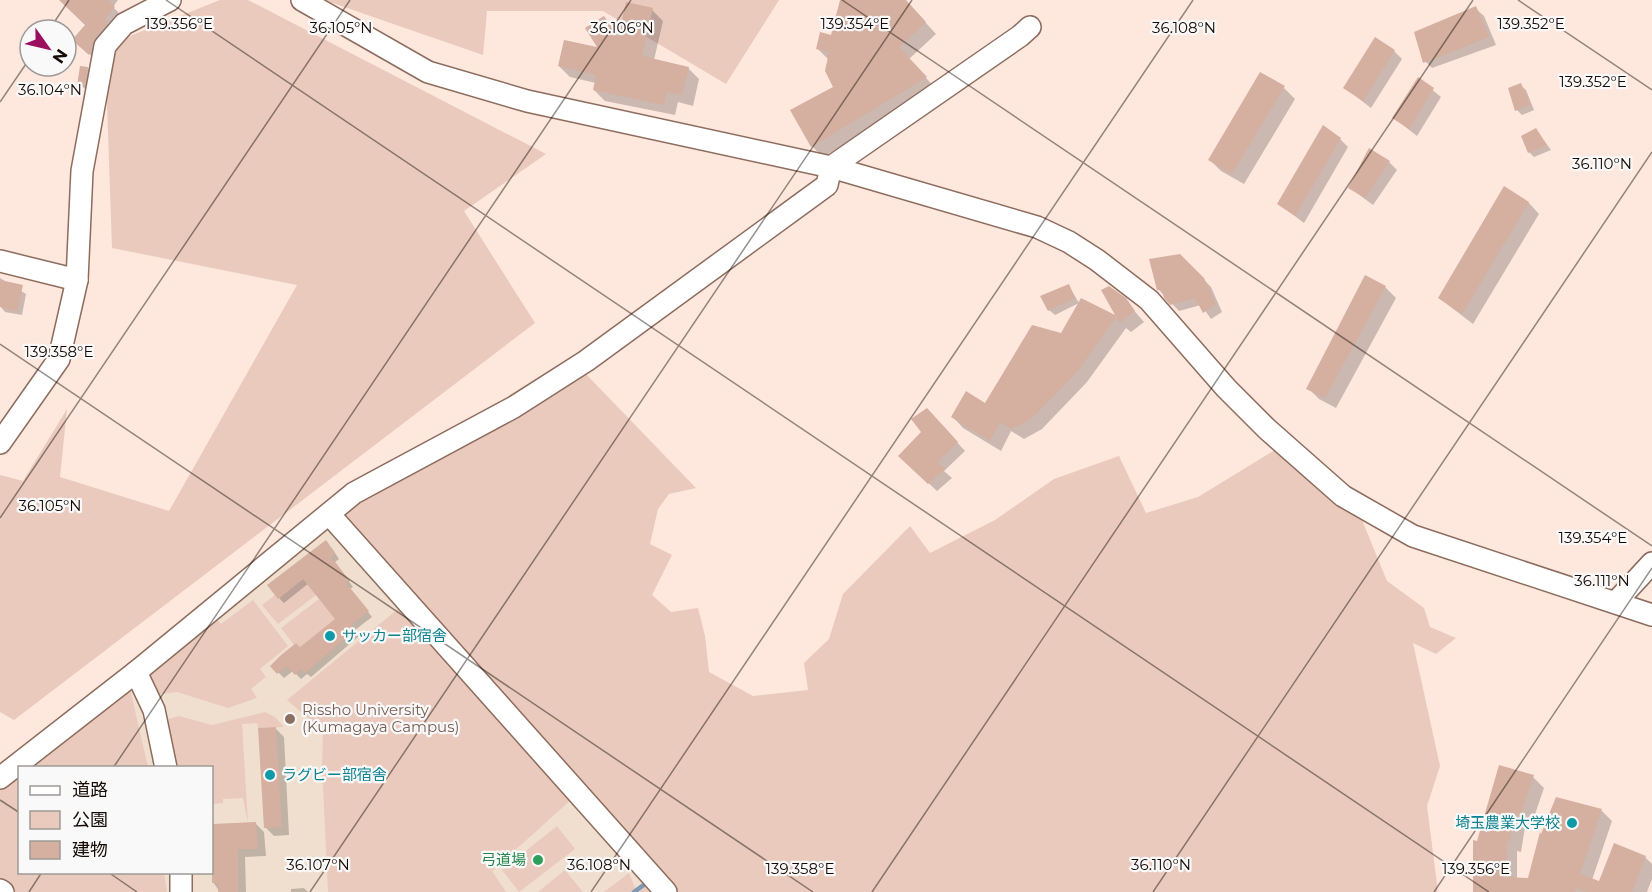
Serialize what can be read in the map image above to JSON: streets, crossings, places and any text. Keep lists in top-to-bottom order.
{
  "places": [
    "サッカー部宿舎",
    "Rissho University (Kumagaya Campus)",
    "ラグビー部宿舎",
    "埼玉農業大学校",
    "弓道場"
  ],
  "legend": ["道路", "公園", "建物"],
  "north": "bottom right",
  "coordinates": [
    "139.356°E",
    "139.354°E",
    "139.352°E",
    "36.105°N",
    "36.106°N",
    "36.108°N",
    "36.104°N",
    "36.110°N",
    "139.358°E",
    "36.111°N",
    "36.107°N"
  ]
}
